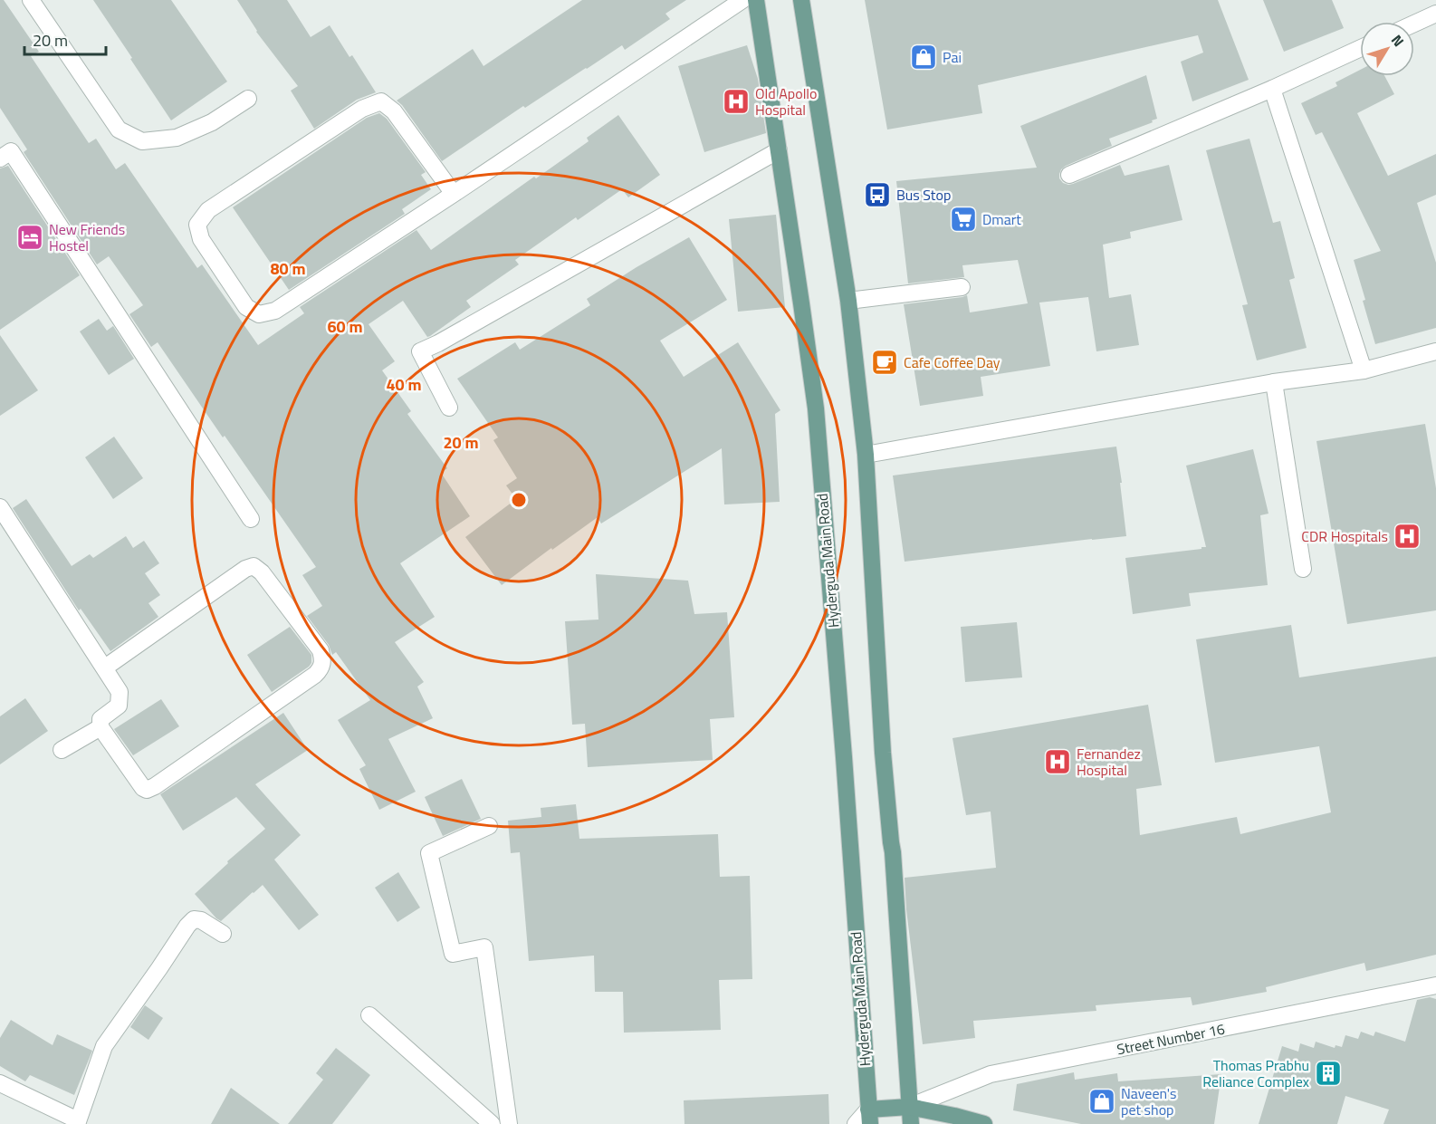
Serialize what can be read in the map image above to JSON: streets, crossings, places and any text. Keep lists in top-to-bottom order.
{
  "streets": {
    "main road": ["Hyderguda Main Road"],
    "street": ["Street Number 16"]
  },
  "places": {
    "shop": ["Pai", "Naveen's pet shop"],
    "hospital": ["Old Apollo Hospital", "CDR Hospitals", "Fernandez Hospital"],
    "bus stop": ["Bus Stop"],
    "supermarket": ["Dmart"],
    "hotel": ["New Friends Hostel"],
    "cafe": ["Cafe Coffee Day"],
    "building": ["Thomas Prabhu Reliance Complex"]
  },
  "scale_bar": "20 m",
  "north": "top right",
  "rings": [
    "80 m",
    "60 m",
    "40 m",
    "20 m"
  ]
}
